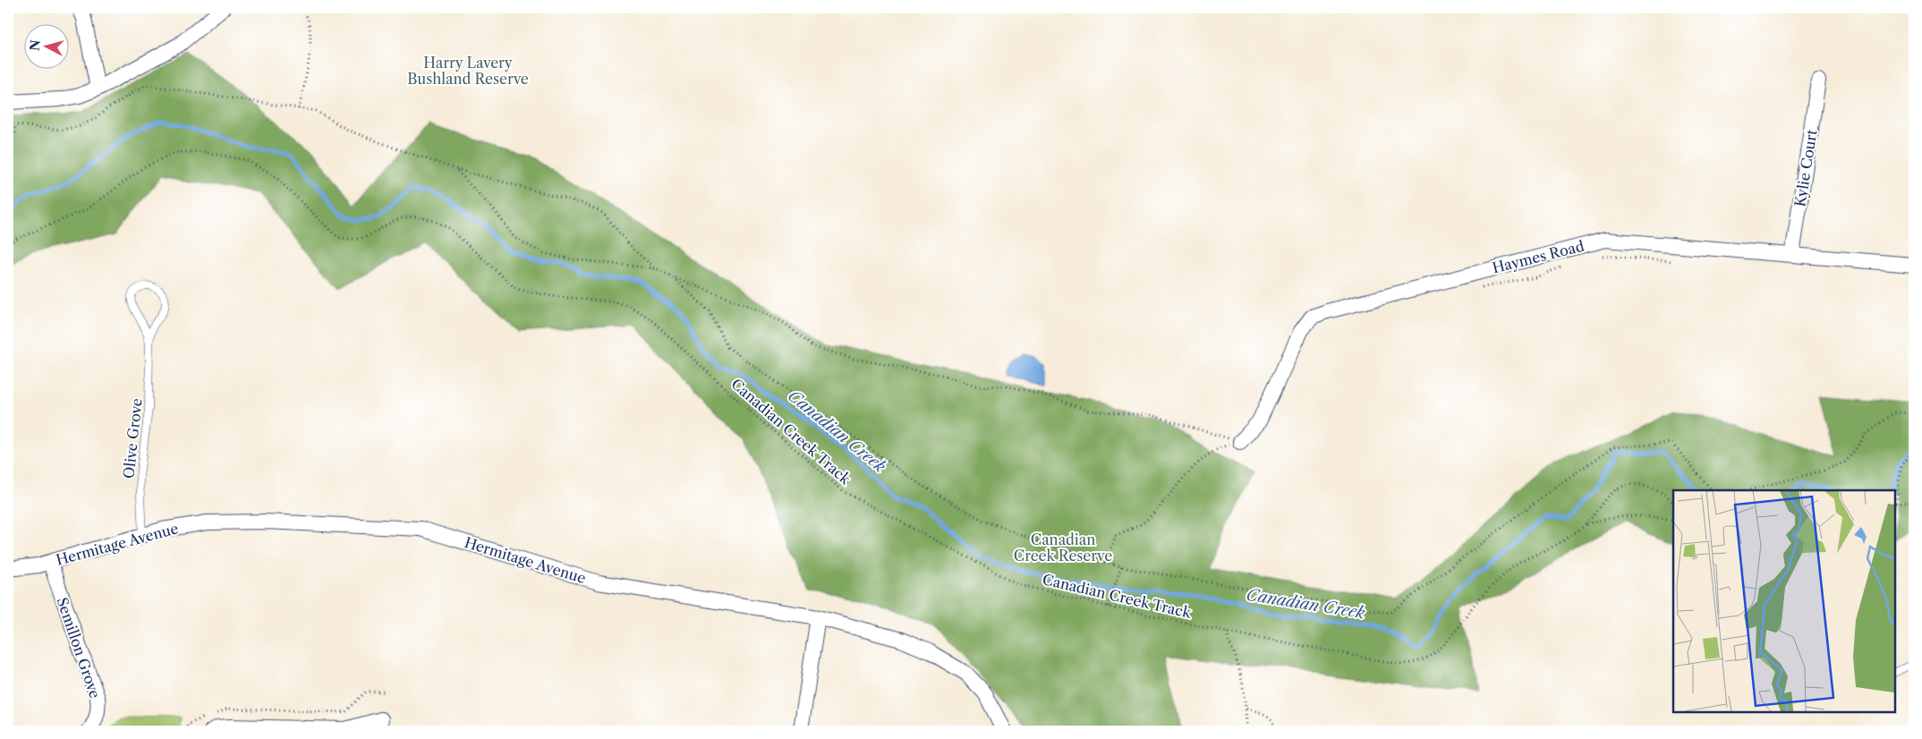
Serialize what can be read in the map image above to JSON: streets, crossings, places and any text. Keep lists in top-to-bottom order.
{
  "streets": {
    "street": [
      "Kylie Court",
      "Haymes Road",
      "Hermitage Avenue",
      "Semillon Grove"
    ],
    "lane": ["Olive Grove"],
    "path": ["Canadian Creek Track"]
  },
  "crossings": [
    ["Kylie Court", "Haymes Road"],
    ["Olive Grove", "Hermitage Avenue"],
    ["Hermitage Avenue", "Semillon Grove"]
  ],
  "water": ["Canadian Creek"],
  "parks": ["Harry Lavery Bushland Reserve", "Canadian Creek Reserve"],
  "north": "left"
}
